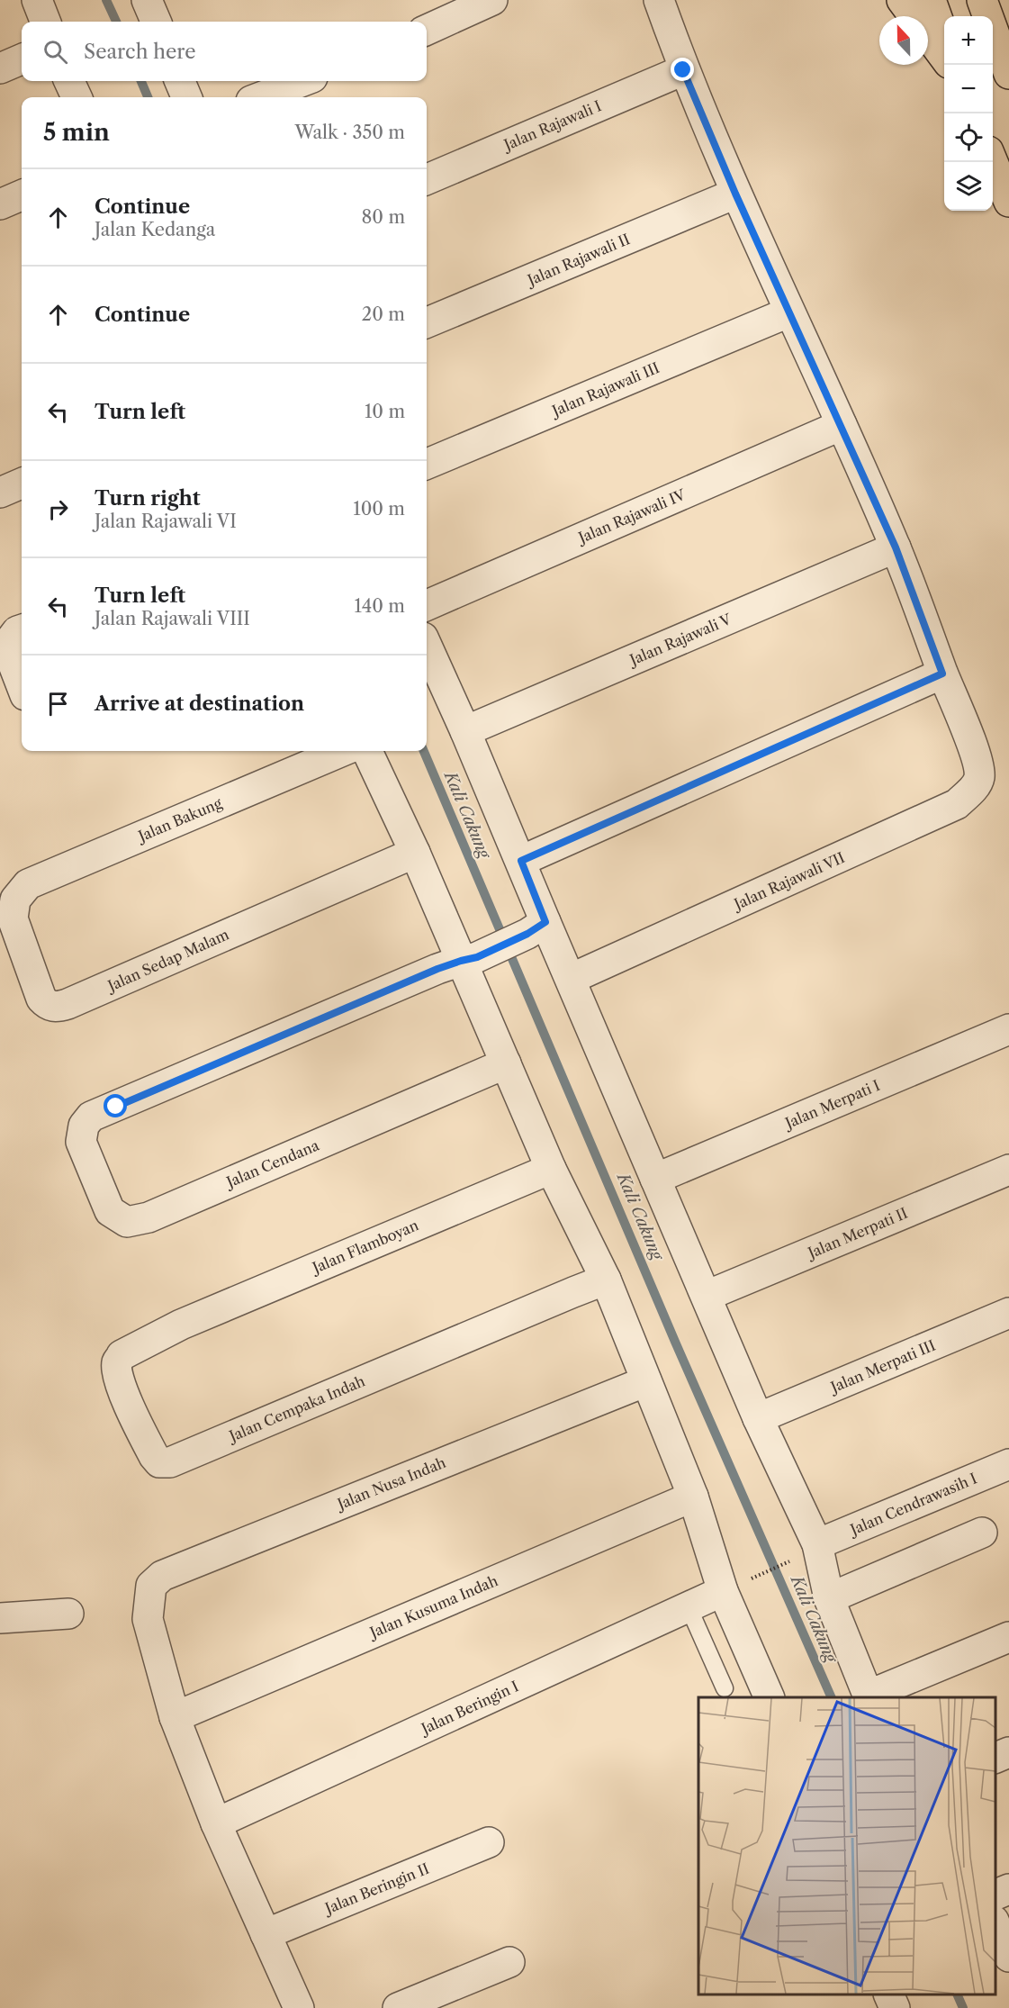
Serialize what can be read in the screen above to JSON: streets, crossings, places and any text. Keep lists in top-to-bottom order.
{
  "streets": {
    "street": [
      "Jalan Rajawali I",
      "Jalan Rajawali II",
      "Jalan Rajawali III",
      "Jalan Rajawali IV",
      "Jalan Rajawali V",
      "Jalan Bakung",
      "Jalan Rajawali VII",
      "Jalan Sedap Malam",
      "Jalan Merpati I",
      "Jalan Cendana",
      "Jalan Merpati II",
      "Jalan Flamboyan",
      "Jalan Merpati III",
      "Jalan Cempaka Indah",
      "Jalan Nusa Indah",
      "Jalan Cendrawasih I",
      "Jalan Kusuma Indah",
      "Jalan Beringin I",
      "Jalan Beringin II"
    ]
  },
  "crossings": [
    ["Jalan Rajawali I", "Jalan Rajawali VII"],
    ["Jalan Rajawali II", "Jalan Rajawali VII"],
    ["Jalan Rajawali III", "Jalan Rajawali VII"],
    ["Jalan Rajawali IV", "Jalan Rajawali VII"],
    ["Jalan Rajawali V", "Jalan Rajawali VII"],
    ["Jalan Bakung", "Jalan Sedap Malam"],
    ["Jalan Flamboyan", "Jalan Cempaka Indah"],
    ["Jalan Nusa Indah", "Jalan Kusuma Indah"]
  ],
  "water": ["Kali Cakung"],
  "north": "top",
  "page": {
    "map_buttons": ["+", "−"],
    "search": "Search here",
    "heading": ["5 min", "Walk · 350 m"],
    "list": [
      ["Continue", "Jalan Kedanga", "80 m"],
      ["Continue", "20 m"],
      ["Turn left", "10 m"],
      ["Turn right", "Jalan Rajawali VI", "100 m"],
      ["Turn left", "Jalan Rajawali VIII", "140 m"],
      "Arrive at destination"
    ]
  }
}
